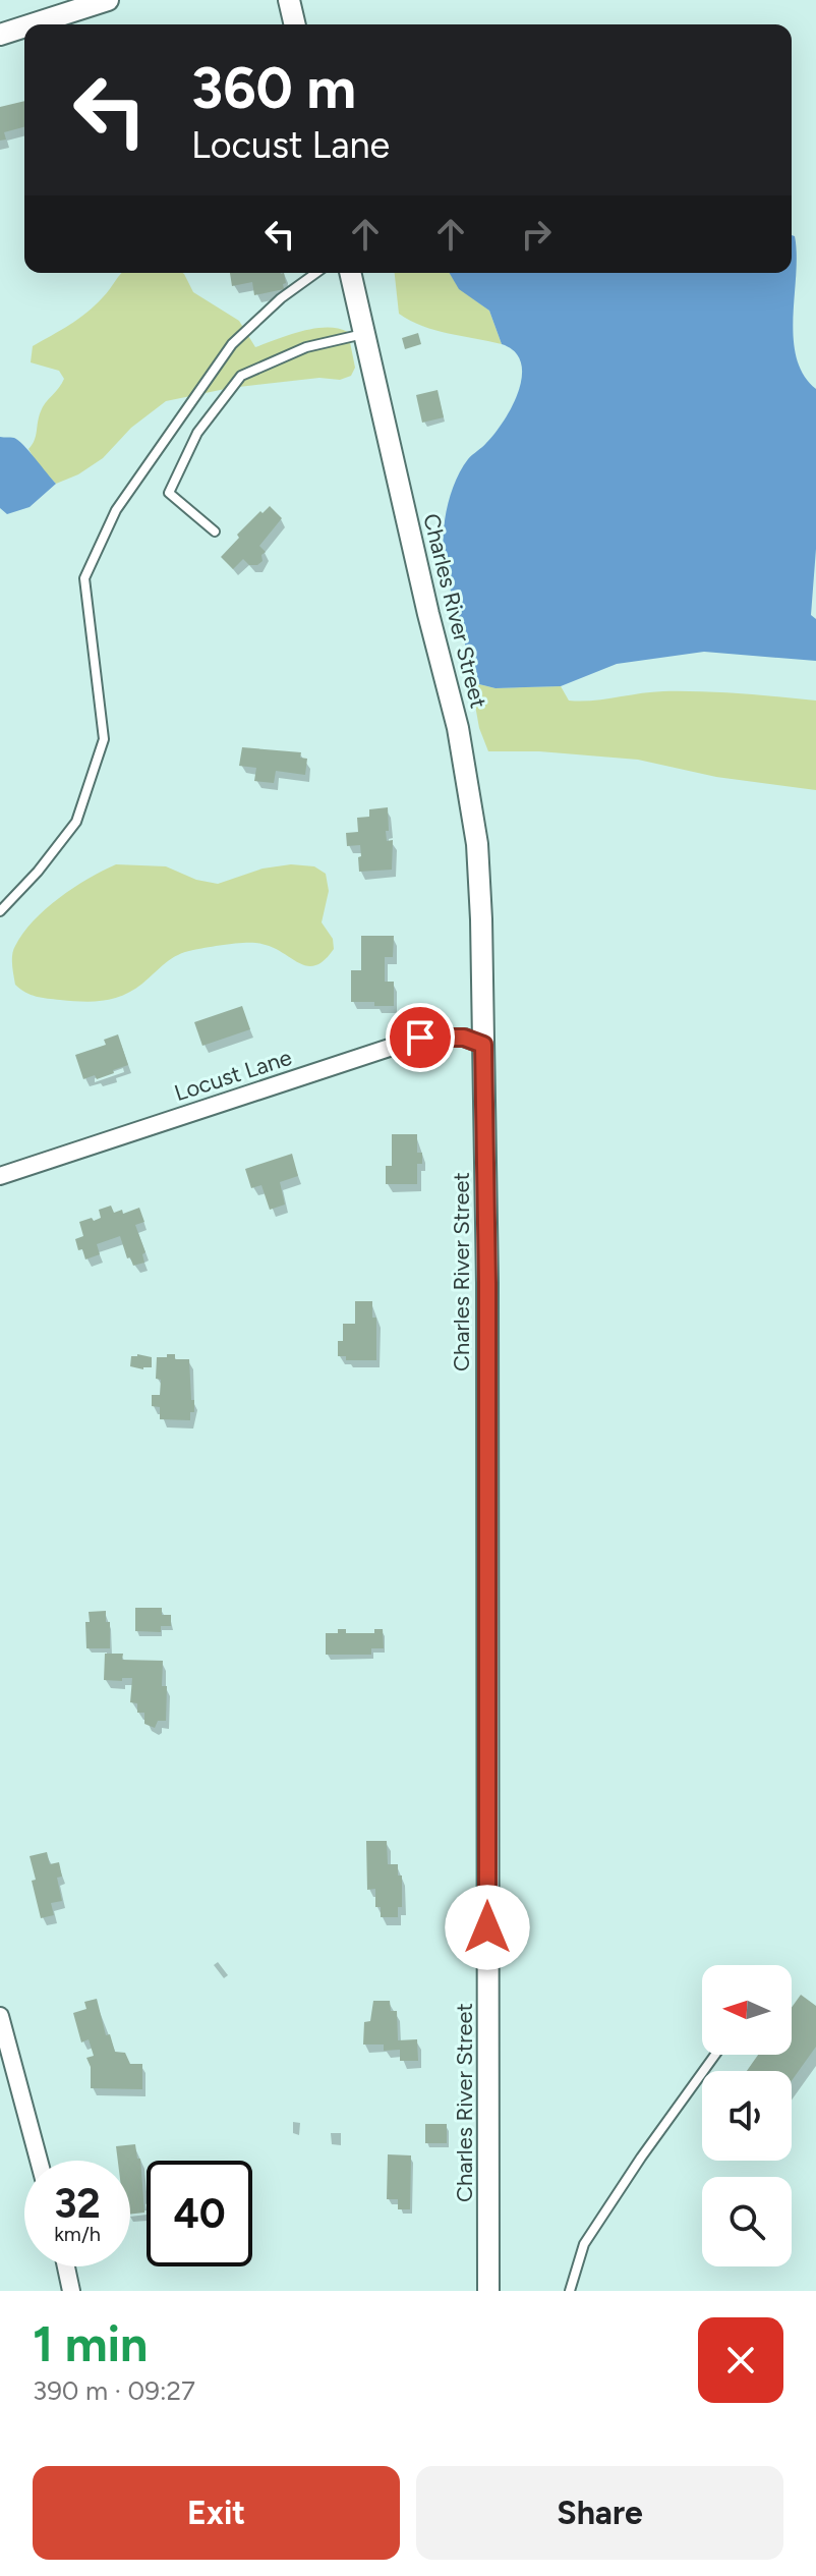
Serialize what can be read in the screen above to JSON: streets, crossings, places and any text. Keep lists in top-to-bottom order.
{
  "streets": {
    "street": ["Charles River Street", "Locust Lane"]
  },
  "crossings": [
    ["Charles River Street", "Locust Lane"]
  ],
  "north": "left",
  "page": {
    "turn": ["360 m", "Locust Lane"],
    "speed": "32 km/h",
    "limit": "40",
    "heading": ["1 min", "390 m · 09:27"],
    "buttons": ["Exit", "Share"]
  }
}
